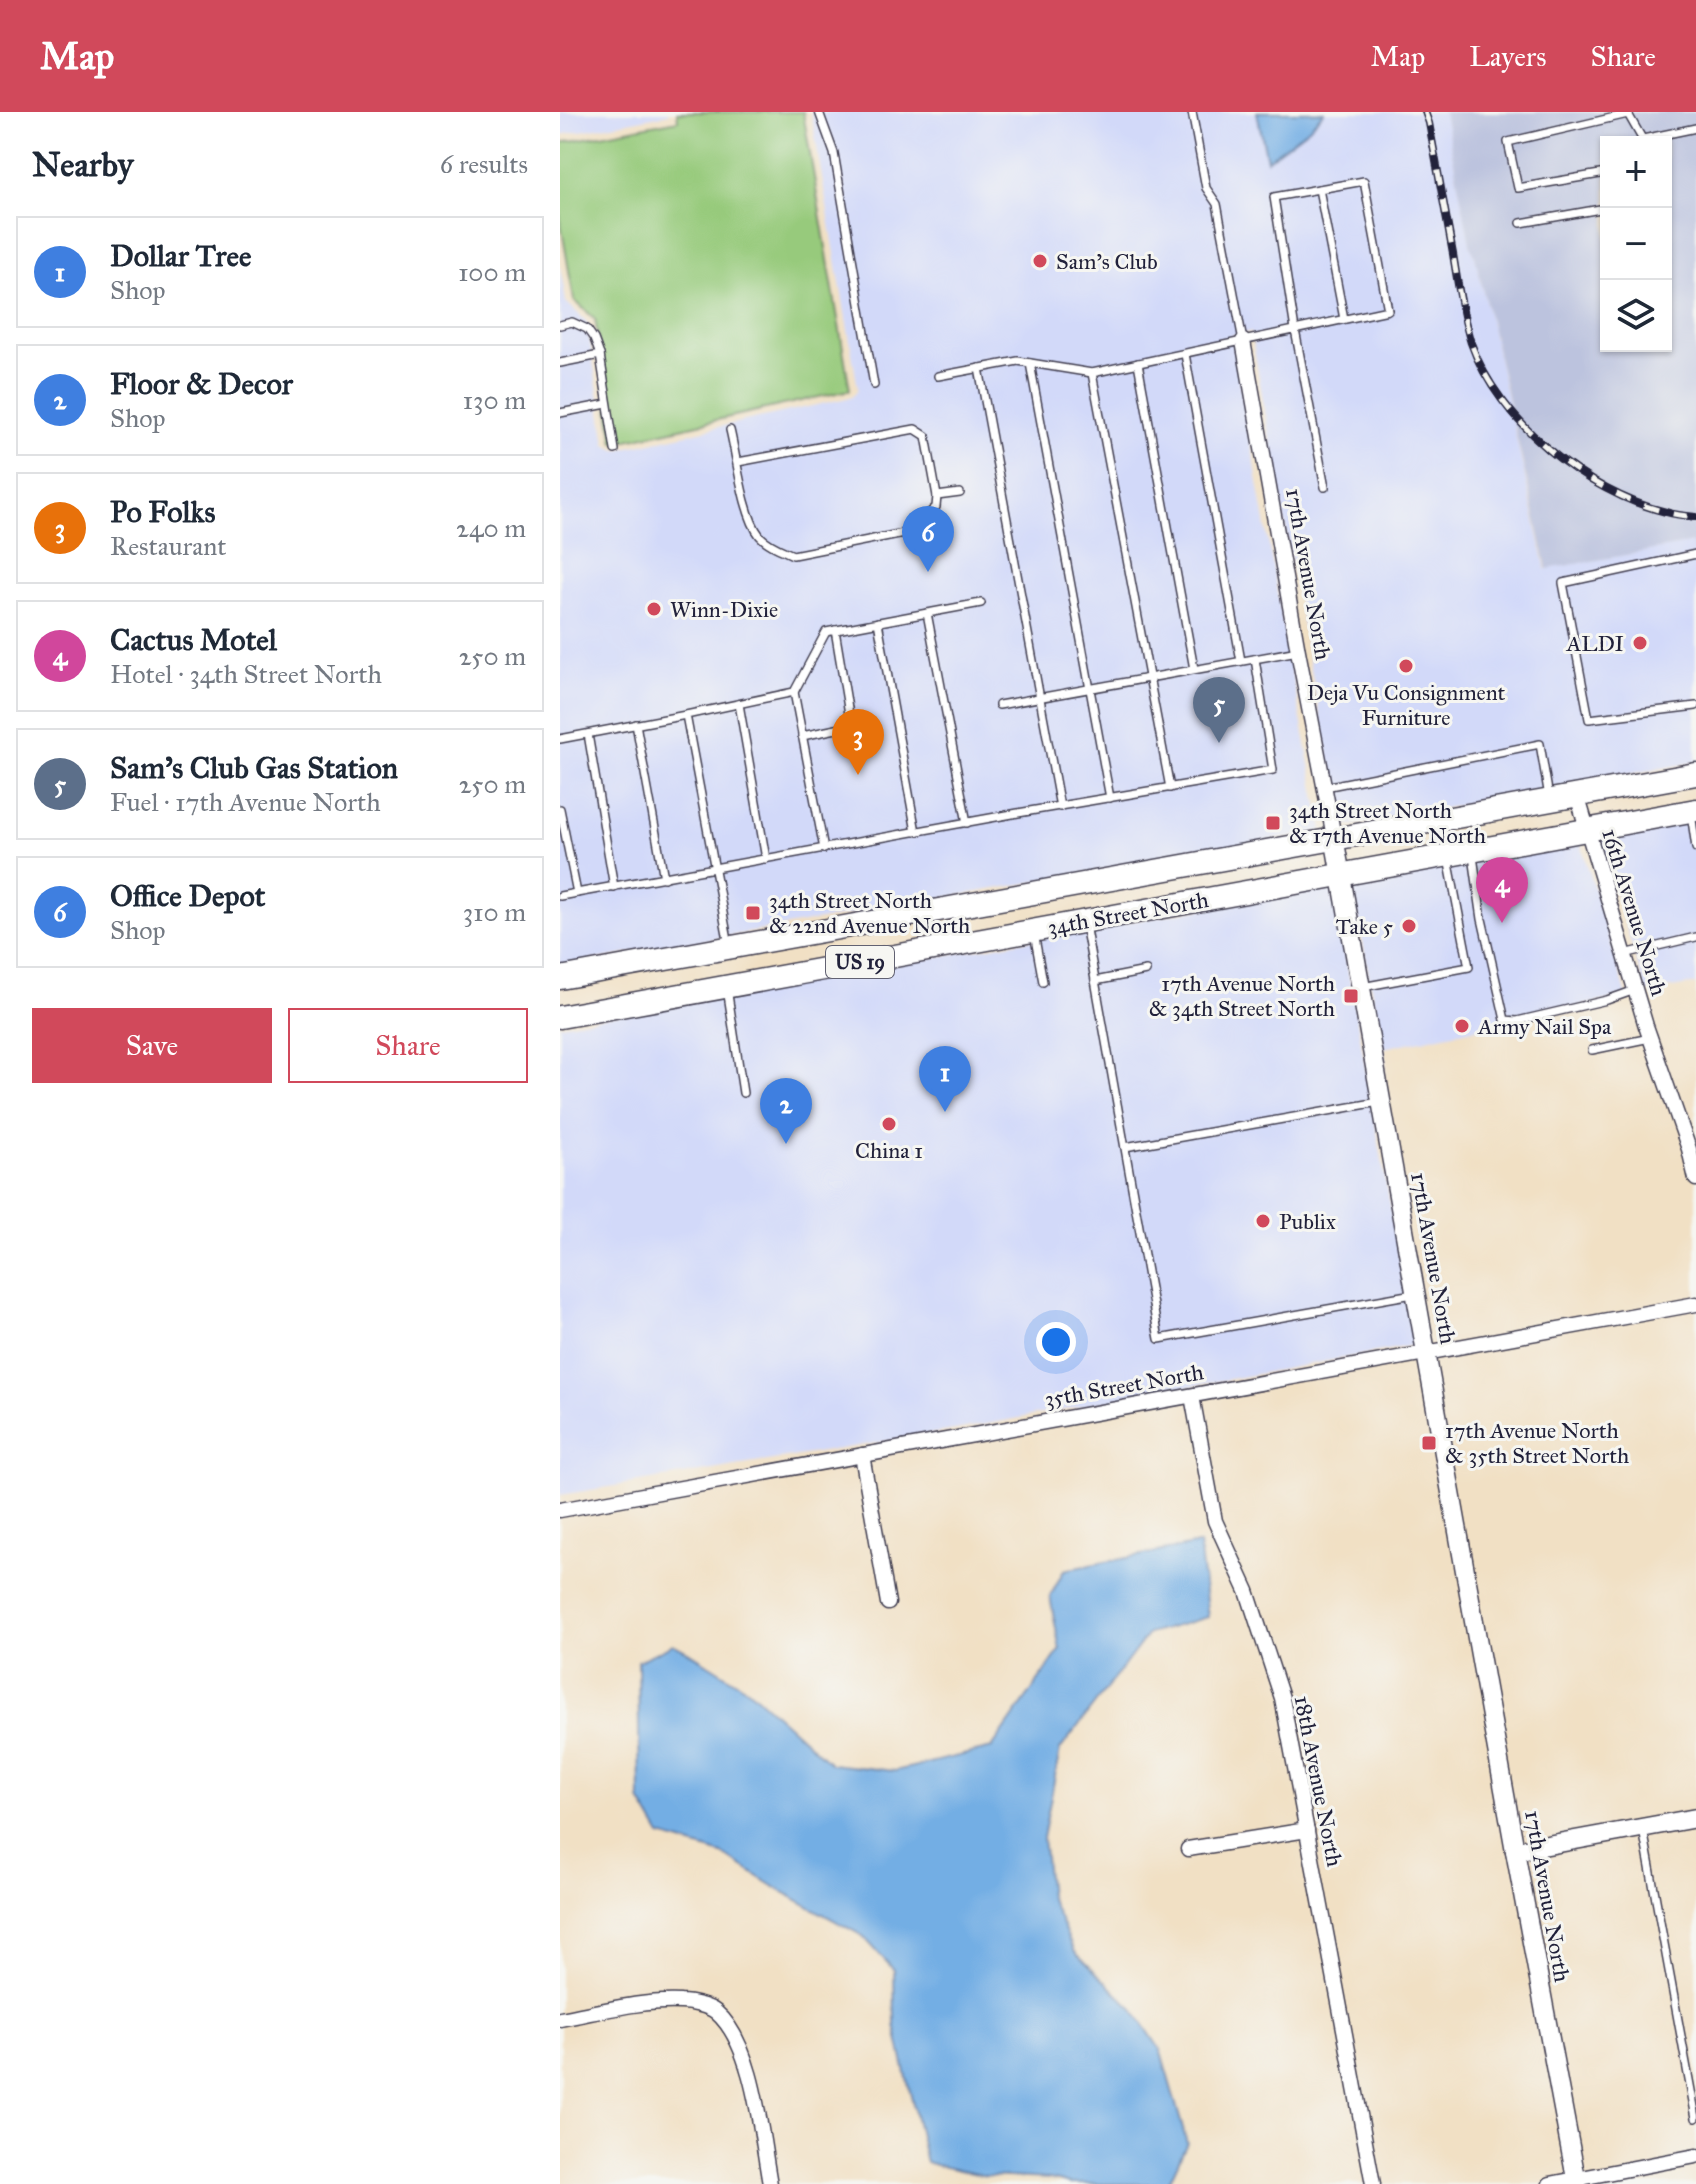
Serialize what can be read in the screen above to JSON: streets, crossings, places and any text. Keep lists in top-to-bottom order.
{
  "streets": {
    "highway": ["34th Street North", "US 19"],
    "street": [
      "17th Avenue North",
      "16th Avenue North",
      "35th Street North",
      "18th Avenue North"
    ]
  },
  "crossings": [
    ["17th Avenue North", "34th Street North"],
    ["17th Avenue North", "35th Street North"],
    ["16th Avenue North", "34th Street North"],
    ["35th Street North", "18th Avenue North"]
  ],
  "places": {
    "other": [
      "Sam's Club",
      "Winn-Dixie",
      "ALDI",
      "Deja Vu Consignment Furniture",
      "Take 5",
      "Army Nail Spa",
      "China 1",
      "Publix"
    ],
    "transit": [
      "34th Street North & 17th Avenue North",
      "34th Street North & 22nd Avenue North",
      "17th Avenue North & 34th Street North",
      "17th Avenue North & 35th Street North"
    ]
  },
  "page": {
    "header": "Map",
    "nav": ["Map", "Layers", "Share"],
    "heading": ["Nearby", "6 results"],
    "map_buttons": ["+", "−"],
    "list": [
      {
        "mark": "1",
        "name": "Dollar Tree",
        "note": "Shop",
        "value": "100 m"
      },
      {
        "mark": "2",
        "name": "Floor & Decor",
        "note": "Shop",
        "value": "130 m"
      },
      {
        "mark": "3",
        "name": "Po Folks",
        "note": "Restaurant",
        "value": "240 m"
      },
      {
        "mark": "4",
        "name": "Cactus Motel",
        "note": "Hotel · 34th Street North",
        "value": "250 m"
      },
      {
        "mark": "5",
        "name": "Sam's Club Gas Station",
        "note": "Fuel · 17th Avenue North",
        "value": "250 m"
      },
      {
        "mark": "6",
        "name": "Office Depot",
        "note": "Shop",
        "value": "310 m"
      }
    ],
    "pins": [
      "6",
      "5",
      "3",
      "4",
      "1",
      "2"
    ],
    "buttons": ["Save", "Share"]
  }
}
